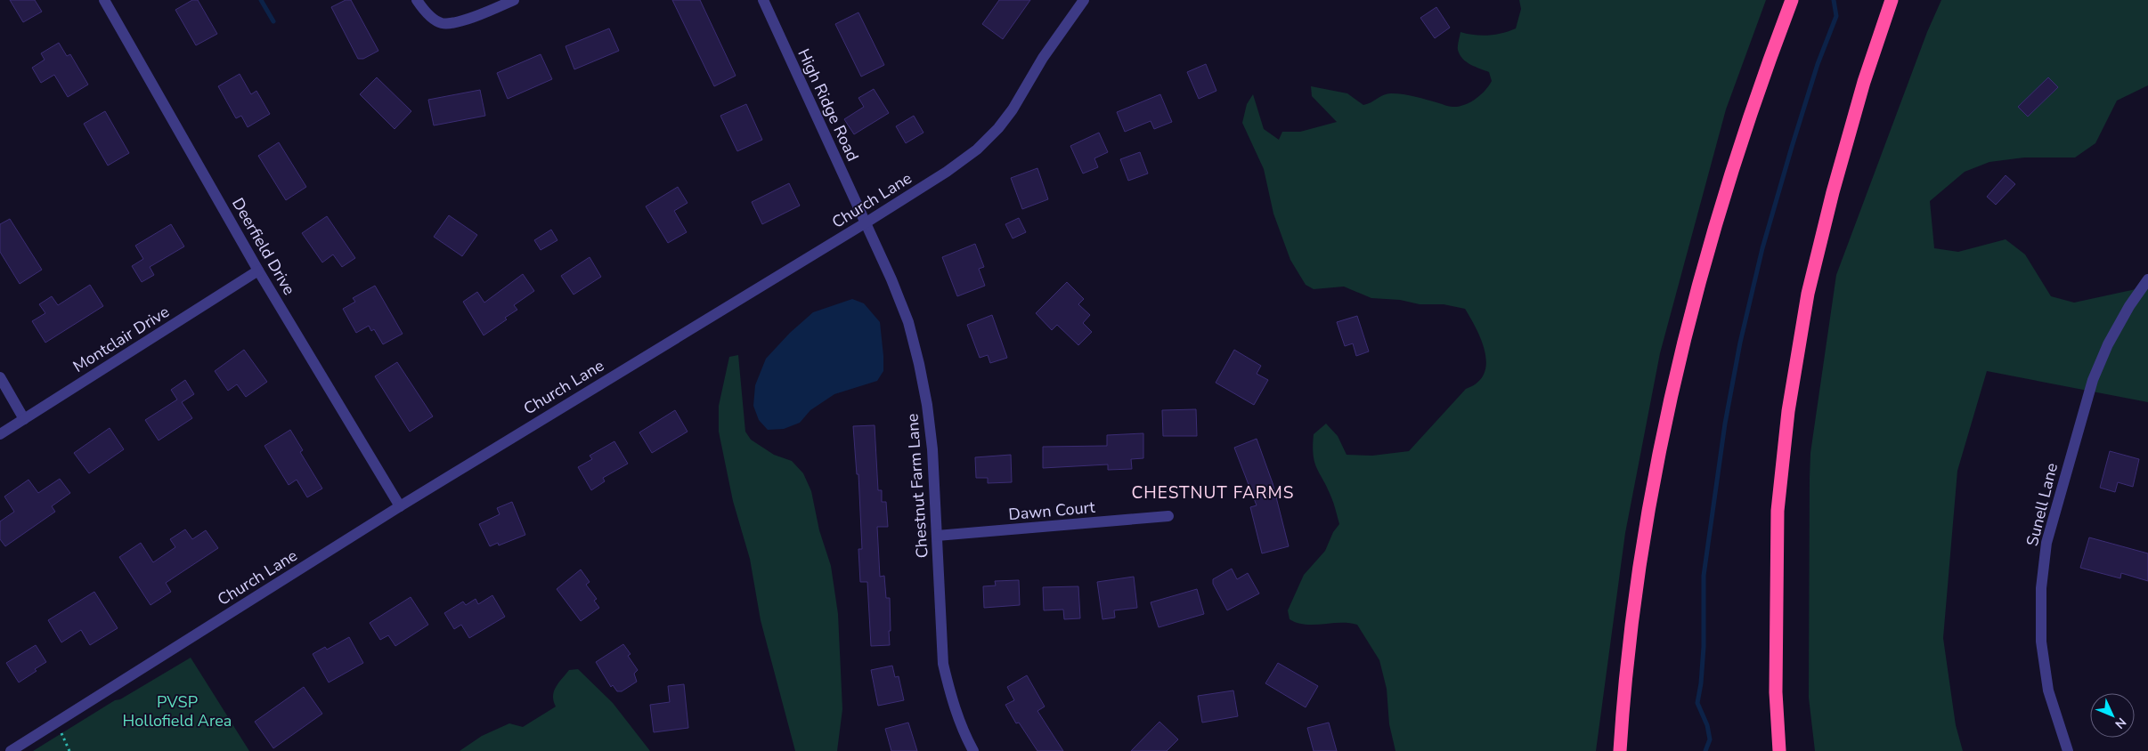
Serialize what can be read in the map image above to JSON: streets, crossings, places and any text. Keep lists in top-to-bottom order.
{
  "streets": {
    "street": [
      "High Ridge Road",
      "Church Lane",
      "Deerfield Drive",
      "Montclair Drive",
      "Chestnut Farm Lane",
      "Sunell Lane",
      "Dawn Court"
    ]
  },
  "crossings": [
    ["High Ridge Road", "Church Lane"],
    ["High Ridge Road", "Chestnut Farm Lane"],
    ["Church Lane", "Deerfield Drive"],
    ["Church Lane", "Chestnut Farm Lane"],
    ["Deerfield Drive", "Montclair Drive"],
    ["Chestnut Farm Lane", "Dawn Court"]
  ],
  "districts": ["CHESTNUT FARMS"],
  "parks": ["PVSP Hollofield Area"],
  "north": "bottom right"
}
